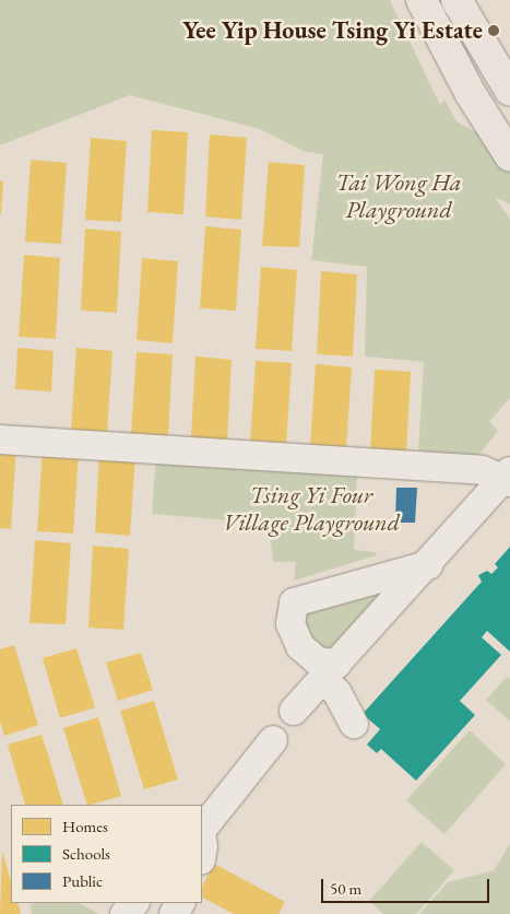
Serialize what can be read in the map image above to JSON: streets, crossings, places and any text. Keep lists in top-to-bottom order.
{
  "parks": ["Tai Wong Ha Playground", "Tsing Yi Four Village Playground"],
  "places": ["Yee Yip House Tsing Yi Estate"],
  "legend": ["Homes", "Schools", "Public"],
  "scale_bar": "50 m"
}
